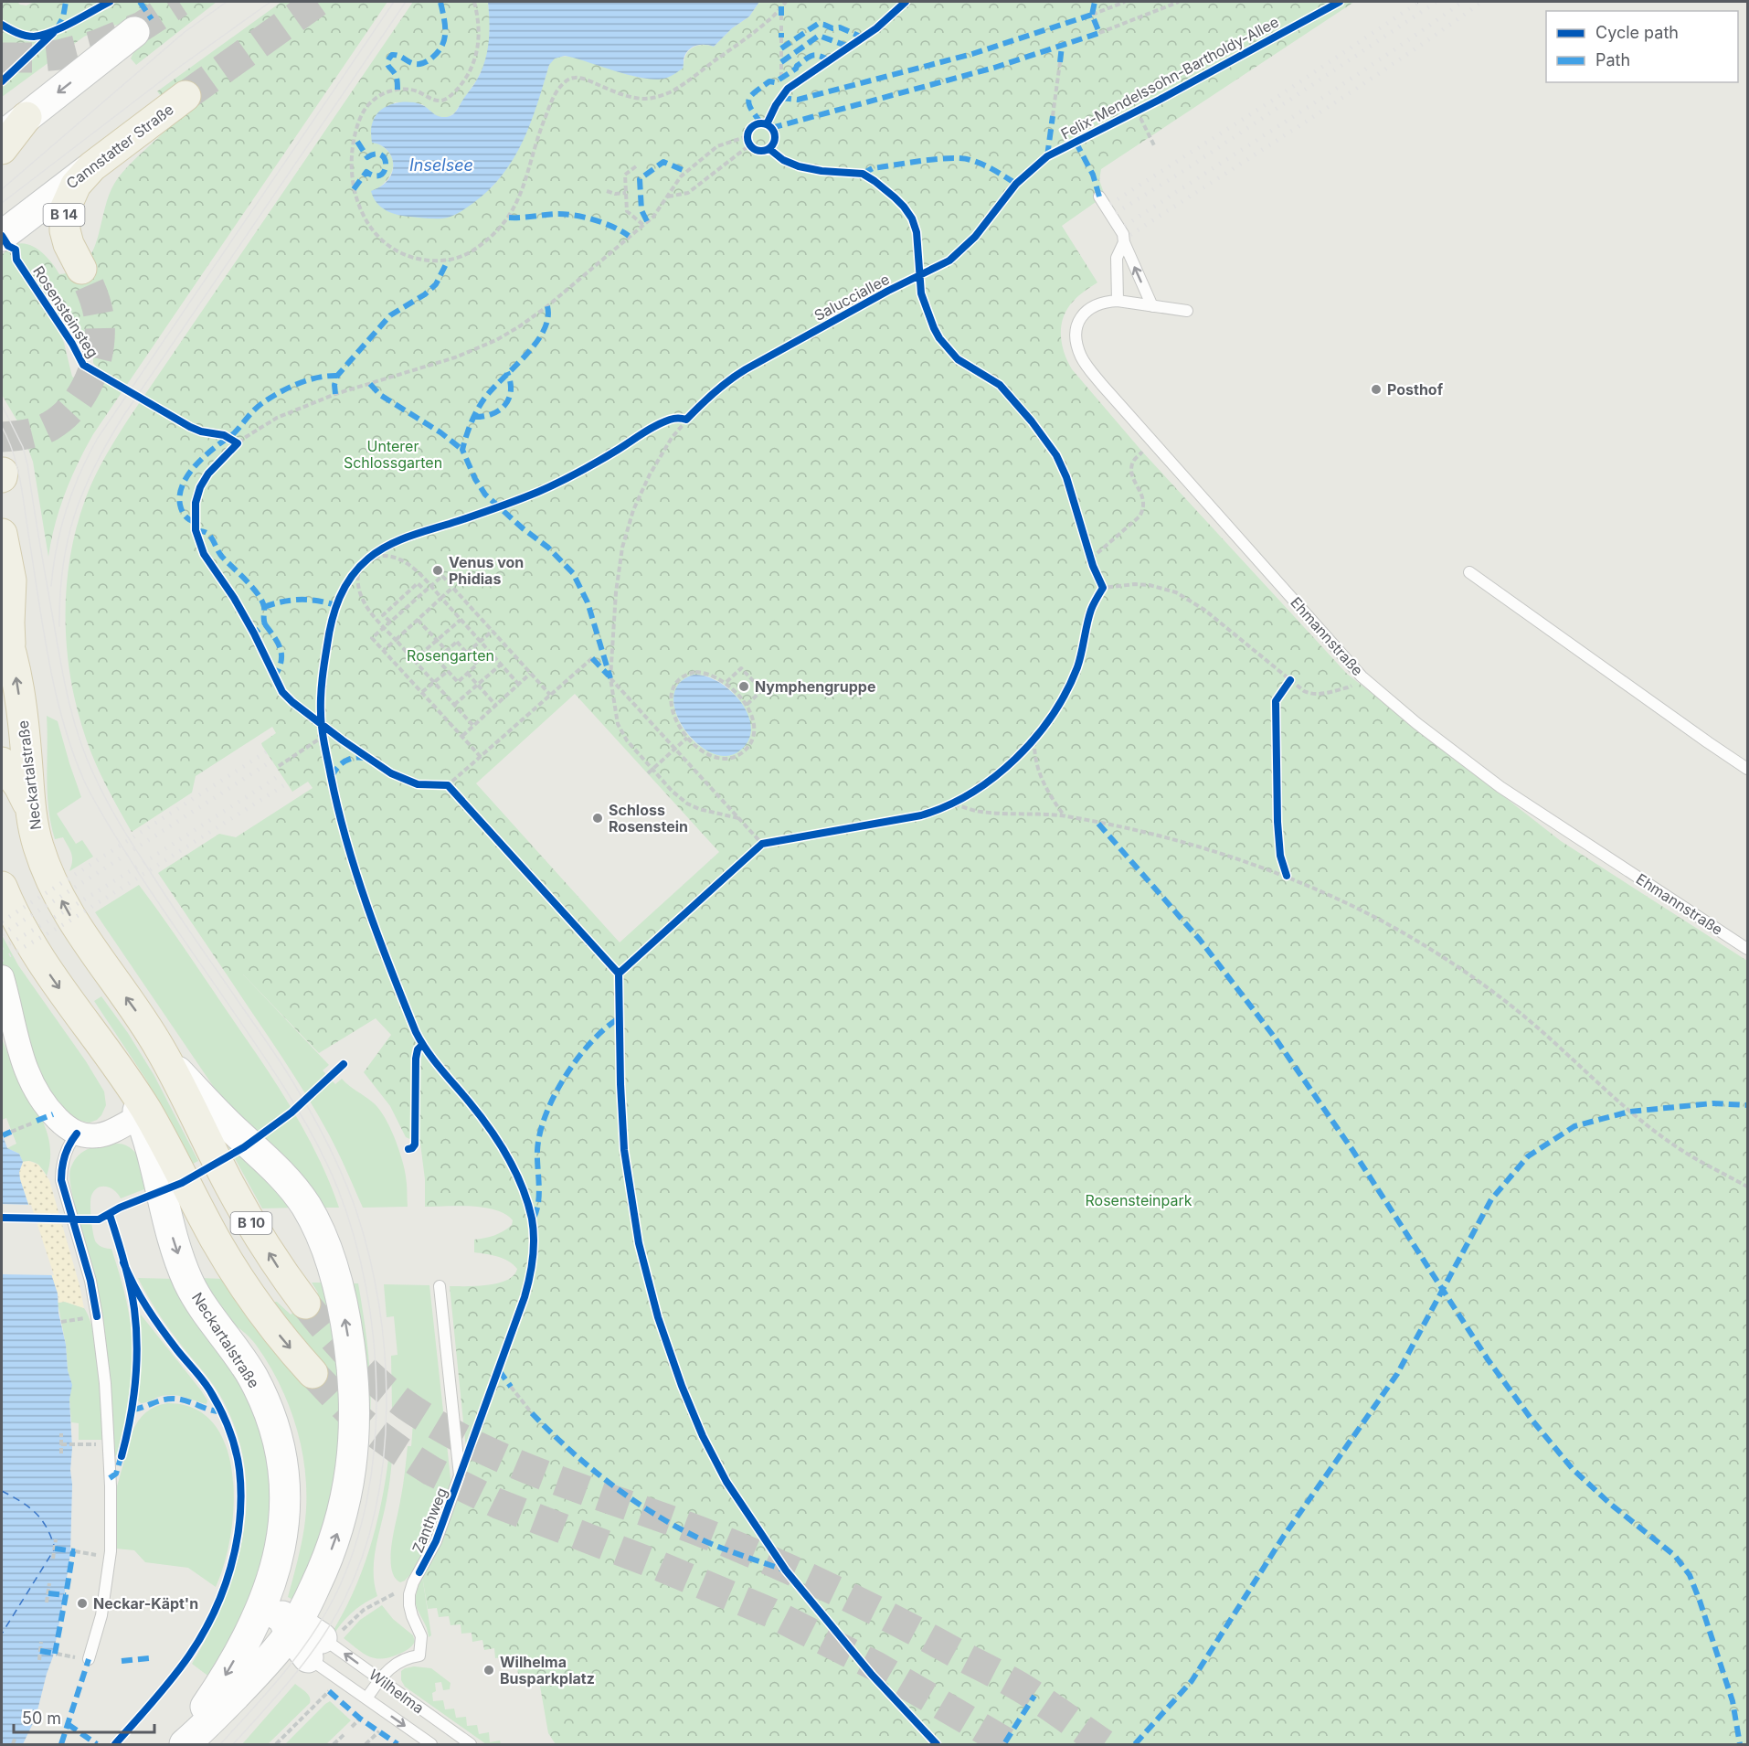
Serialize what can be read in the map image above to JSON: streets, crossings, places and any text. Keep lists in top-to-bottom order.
{
  "streets": {
    "main road": [
      "Cannstatter Straße",
      "B 14",
      "Neckartalstraße",
      "B 10"
    ],
    "lane": ["Ehmannstraße", "Zanthweg", "Wilhelma"],
    "path": ["Salucciallee"],
    "cycle path": ["Felix-Mendelssohn-Bartholdy-Allee", "Rosensteinsteg"]
  },
  "crossings": [
    ["Felix-Mendelssohn-Bartholdy-Allee", "Salucciallee"],
    ["Cannstatter Straße", "B 14"],
    ["Cannstatter Straße", "Rosensteinsteg"],
    ["Neckartalstraße", "B 10"],
    ["Zanthweg", "Wilhelma"]
  ],
  "water": ["Inselsee"],
  "parks": ["Unterer Schlossgarten", "Rosengarten", "Rosensteinpark"],
  "places": [
    "Posthof",
    "Venus von Phidias",
    "Nymphengruppe",
    "Schloss Rosenstein",
    "Neckar-Käpt'n",
    "Wilhelma Busparkplatz"
  ],
  "legend": ["Cycle path", "Path"],
  "scale_bar": "50 m"
}
